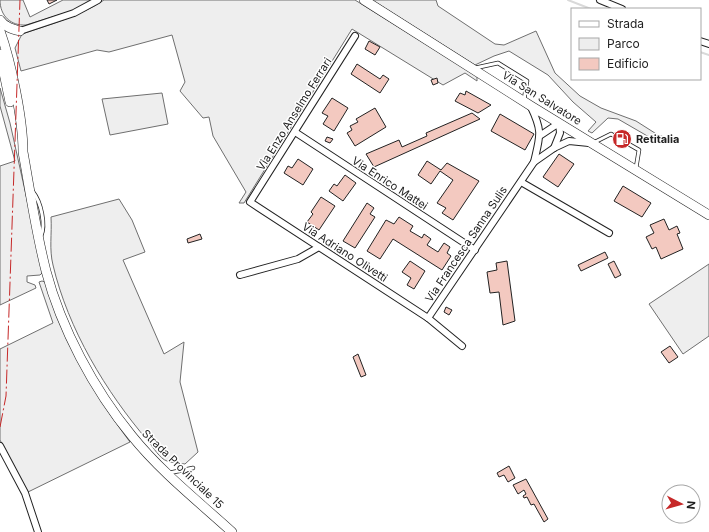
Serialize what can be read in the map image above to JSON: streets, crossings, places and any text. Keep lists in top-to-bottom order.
{
  "streets": {
    "main road": ["Via San Salvatore", "Strada Provinciale 15"],
    "street": [
      "Via Enzo Anselmo Ferrari",
      "Via Enrico Mattei",
      "Via Francesca Sanna Sulis",
      "Via Adriano Olivetti"
    ]
  },
  "crossings": [
    ["Via San Salvatore", "Via Francesca Sanna Sulis"],
    ["Via Enzo Anselmo Ferrari", "Via Enrico Mattei"],
    ["Via Enzo Anselmo Ferrari", "Via Adriano Olivetti"],
    ["Via Enrico Mattei", "Via Francesca Sanna Sulis"],
    ["Via Francesca Sanna Sulis", "Via Adriano Olivetti"]
  ],
  "places": {
    "fuel station": ["Retitalia"]
  },
  "legend": ["Strada", "Parco", "Edificio"],
  "north": "right"
}
